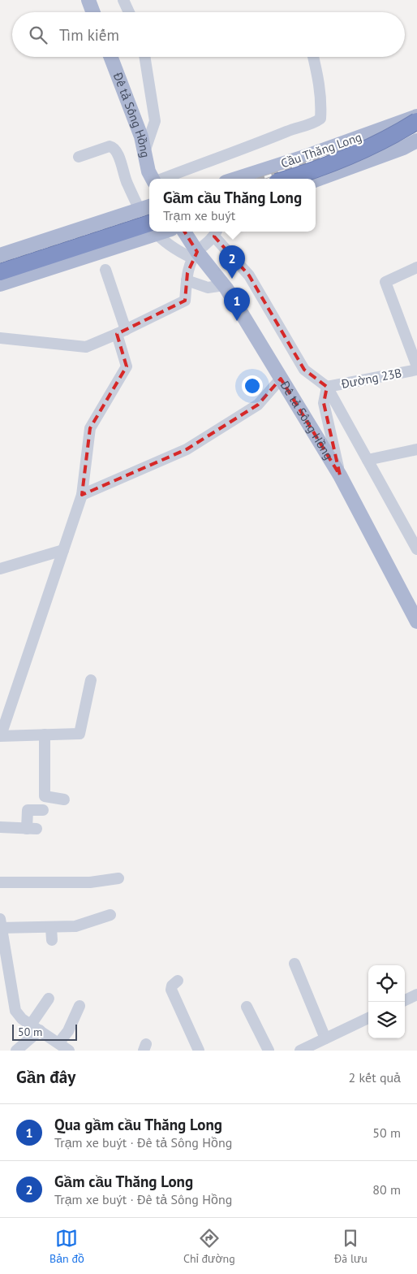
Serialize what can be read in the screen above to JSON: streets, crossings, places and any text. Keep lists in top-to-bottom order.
{
  "streets": {
    "highway": ["Cầu Thăng Long"],
    "main road": ["Đê tả Sông Hồng"],
    "street": ["Đường 23B"]
  },
  "scale_bar": "50 m",
  "page": {
    "search": "Tìm kiếm",
    "popup": ["Gầm cầu Thăng Long", "Trạm xe buýt"],
    "pins": ["2", "1"],
    "scale": "50 m",
    "heading": ["Gần đây", "2 kết quả"],
    "list": [
      {
        "mark": "1",
        "name": "Qua gầm cầu Thăng Long",
        "note": "Trạm xe buýt · Đê tả Sông Hồng",
        "value": "50 m"
      },
      {
        "mark": "2",
        "name": "Gầm cầu Thăng Long",
        "note": "Trạm xe buýt · Đê tả Sông Hồng",
        "value": "80 m"
      }
    ],
    "nav": ["Bản đồ", "Chỉ đường", "Đã lưu"]
  }
}
